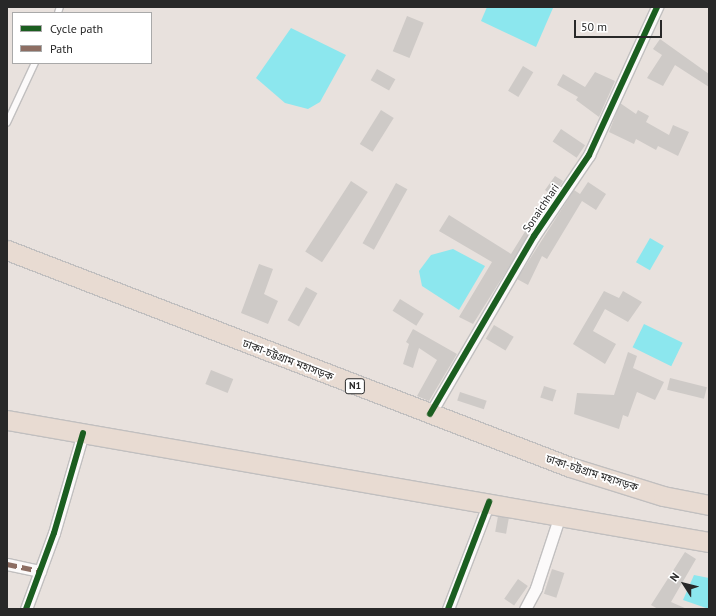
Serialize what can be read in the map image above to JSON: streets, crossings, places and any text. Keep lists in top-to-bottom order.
{
  "streets": {
    "highway": ["ঢাকা-চট্টগ্রাম মহাসড়ক", "N1"],
    "street": ["Sonaichhari"]
  },
  "crossings": [
    ["Sonaichhari", "ঢাকা-চট্টগ্রাম মহাসড়ক"]
  ],
  "legend": ["Cycle path", "Path"],
  "scale_bar": "50 m",
  "north": "top left"
}
